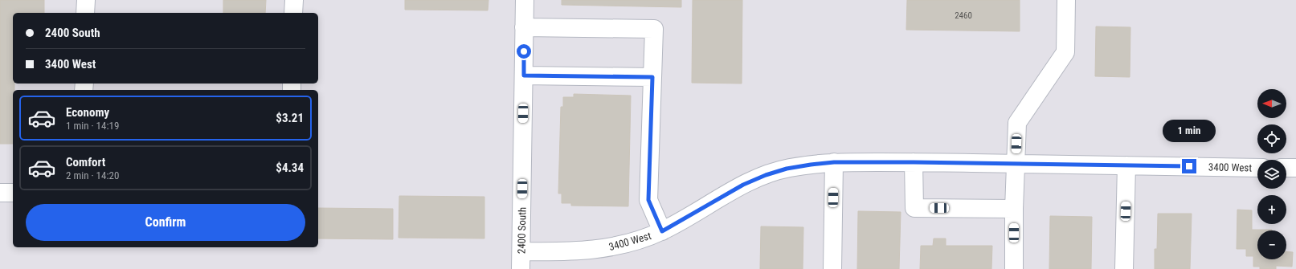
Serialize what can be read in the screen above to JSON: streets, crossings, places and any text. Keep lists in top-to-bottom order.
{
  "streets": {
    "street": ["3400 West", "2400 South"]
  },
  "crossings": [
    ["3400 West", "2400 South"]
  ],
  "house_numbers": ["2460"],
  "north": "left",
  "page": {
    "banner": ["2400 South", "3400 West"],
    "map_buttons": ["+", "−"],
    "list": [
      {
        "name": "Economy",
        "note": "1 min · 14:19",
        "value": "$3.21"
      },
      {
        "name": "Comfort",
        "note": "2 min · 14:20",
        "value": "$4.34"
      }
    ],
    "bubble": "1 min",
    "buttons": "Confirm"
  }
}
